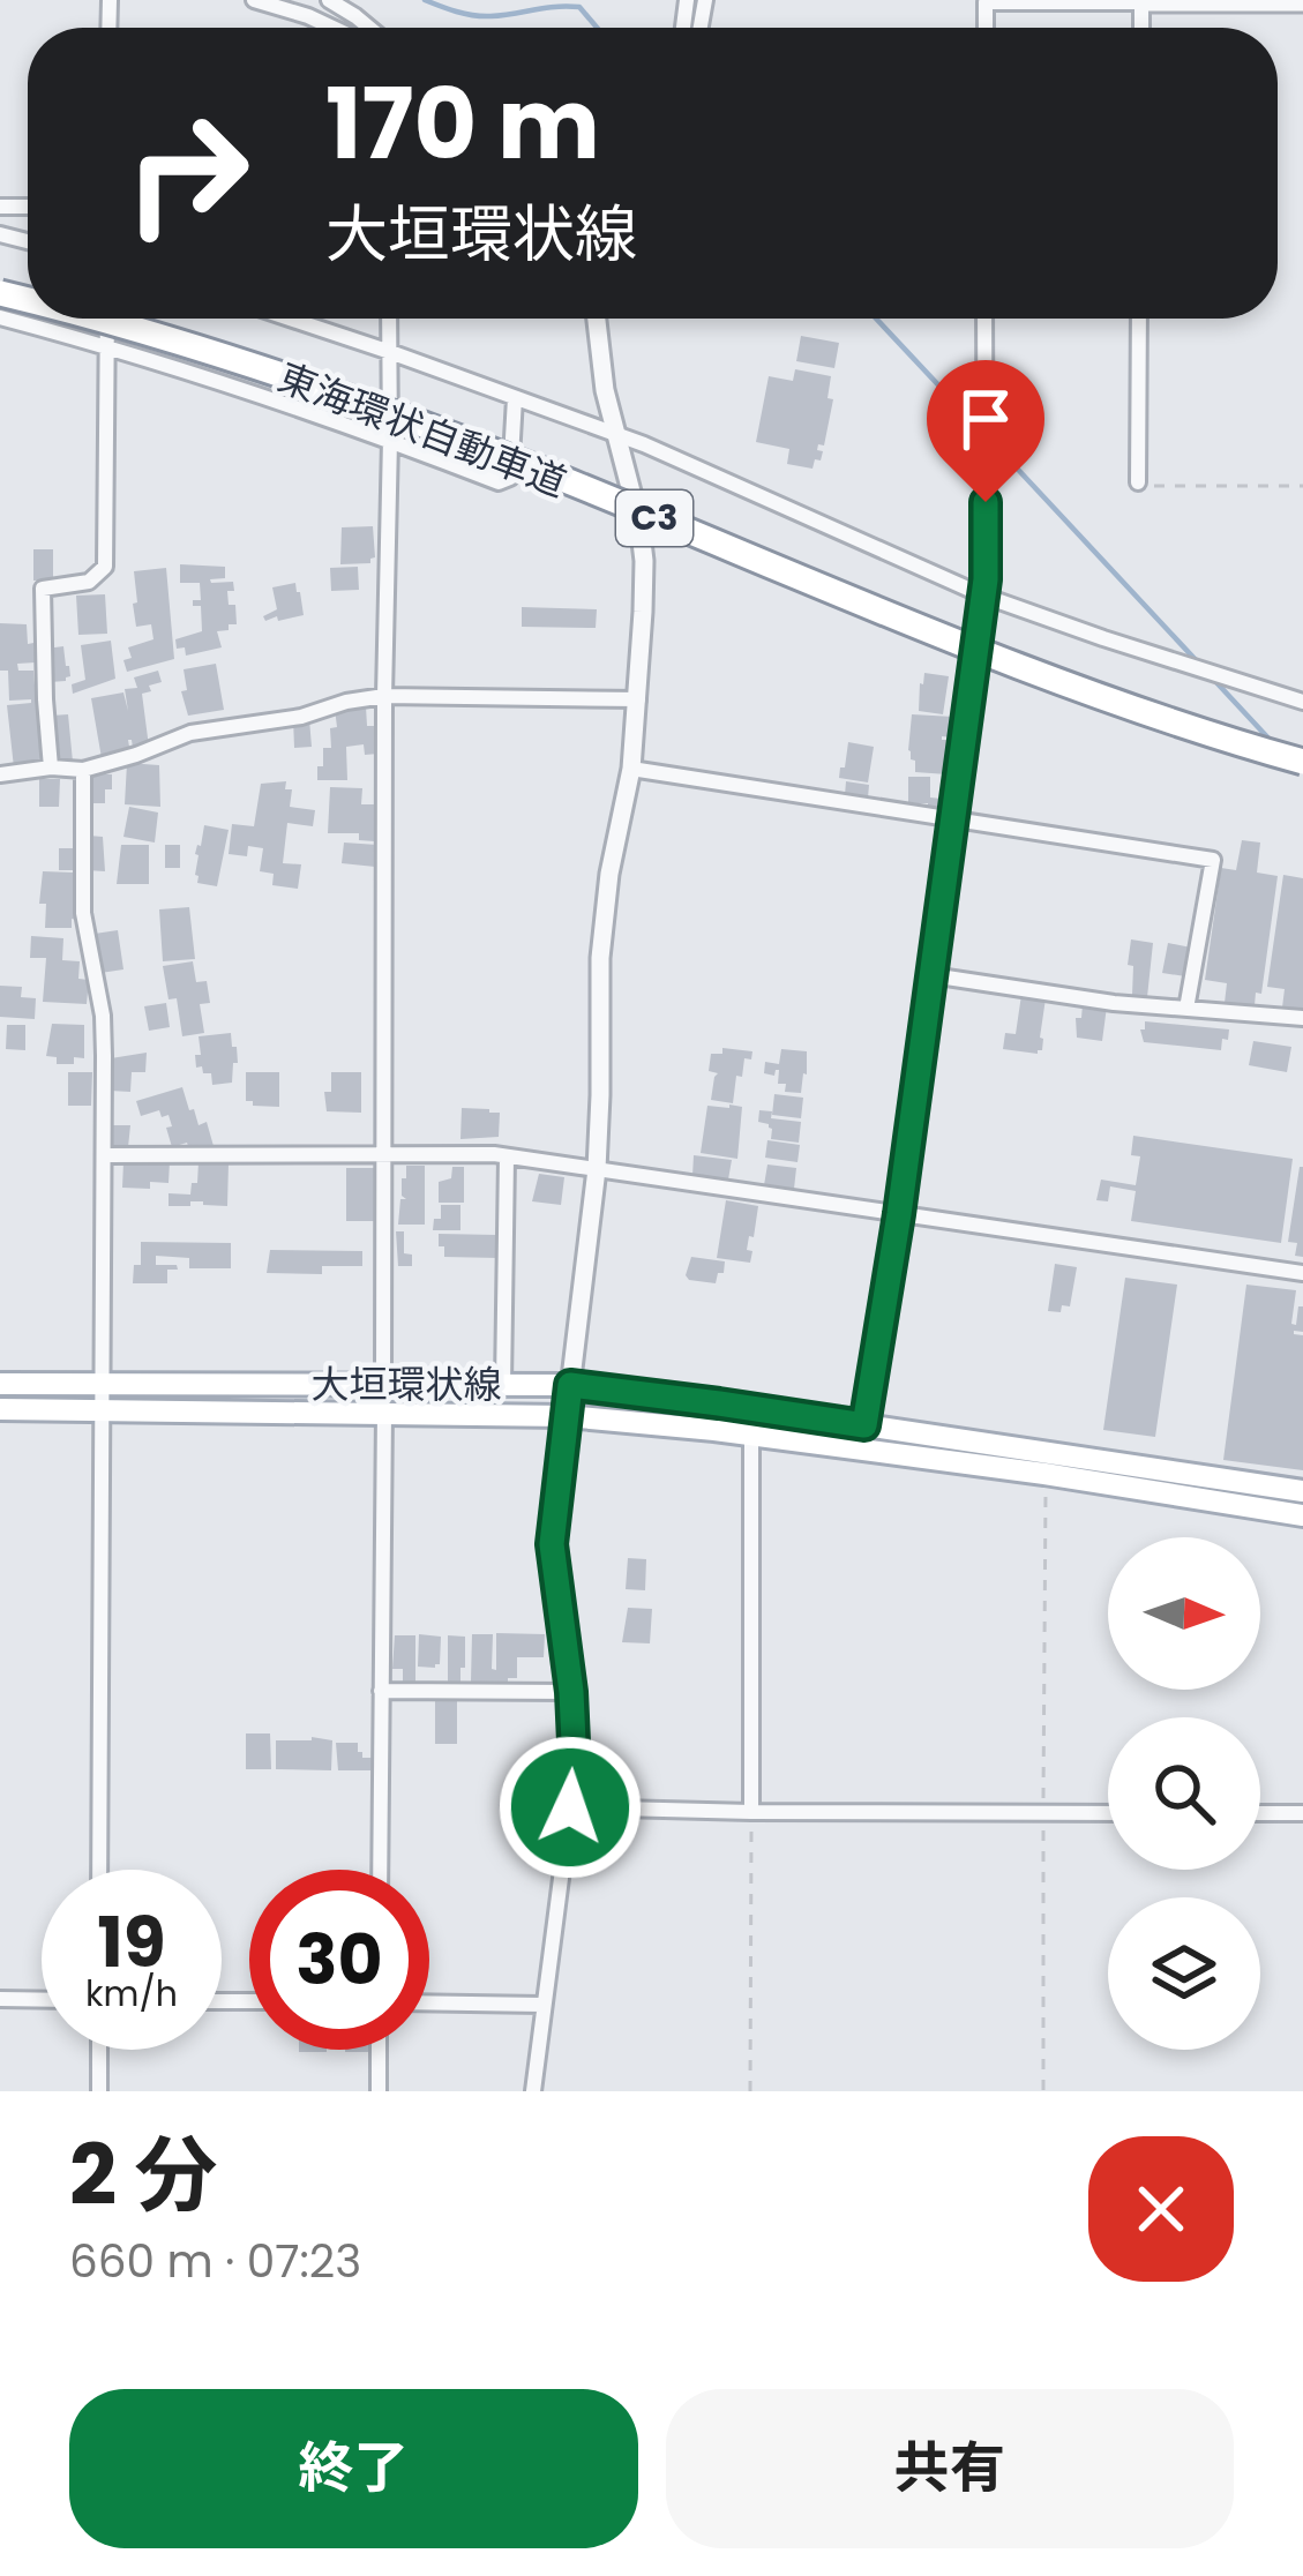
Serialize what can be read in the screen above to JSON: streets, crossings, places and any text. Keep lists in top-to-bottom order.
{
  "streets": {
    "highway": ["東海環状自動車道", "C3"],
    "main road": ["大垣環状線"]
  },
  "north": "right",
  "page": {
    "turn": ["170 m", "大垣環状線"],
    "speed": "19 km/h",
    "limit": "30",
    "heading": ["2 分", "660 m · 07:23"],
    "buttons": ["終了", "共有"]
  }
}
